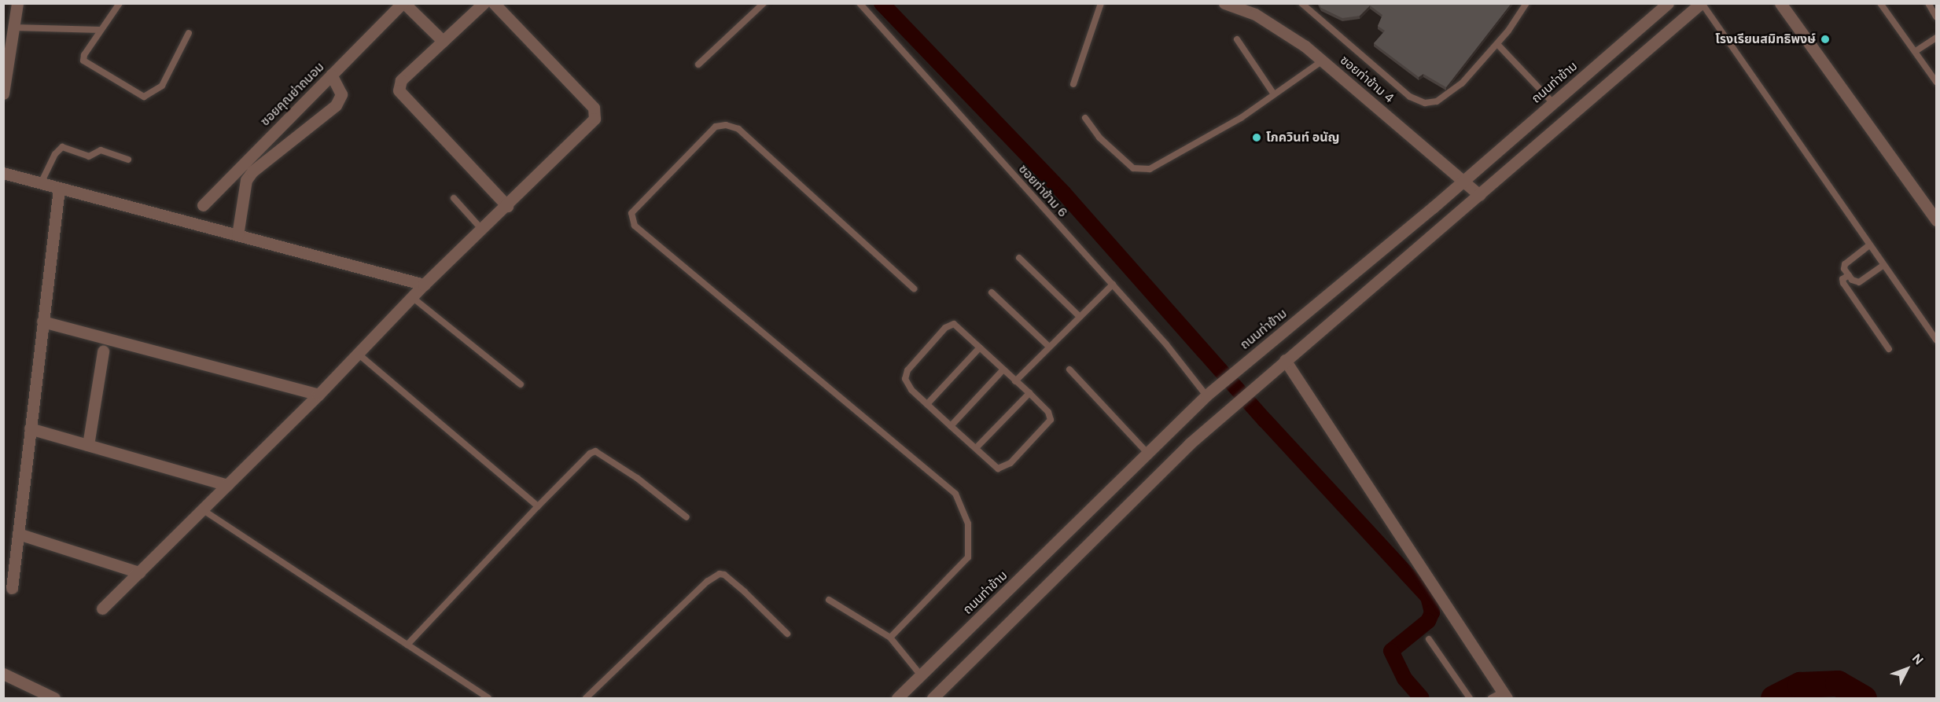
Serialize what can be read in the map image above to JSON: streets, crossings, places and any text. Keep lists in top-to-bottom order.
{
  "streets": {
    "street": ["ซอยท่าข้าม 4", "ถนนท่าข้าม", "ซอยคุณย่าถนอม"],
    "lane": ["ซอยท่าข้าม 6"]
  },
  "crossings": [
    ["ซอยท่าข้าม 4", "ถนนท่าข้าม"],
    ["ถนนท่าข้าม", "ซอยท่าข้าม 6"]
  ],
  "places": ["โรงเรียนสมิทธิพงษ์", "โภควินท์ อนัญ"],
  "north": "top right"
}
